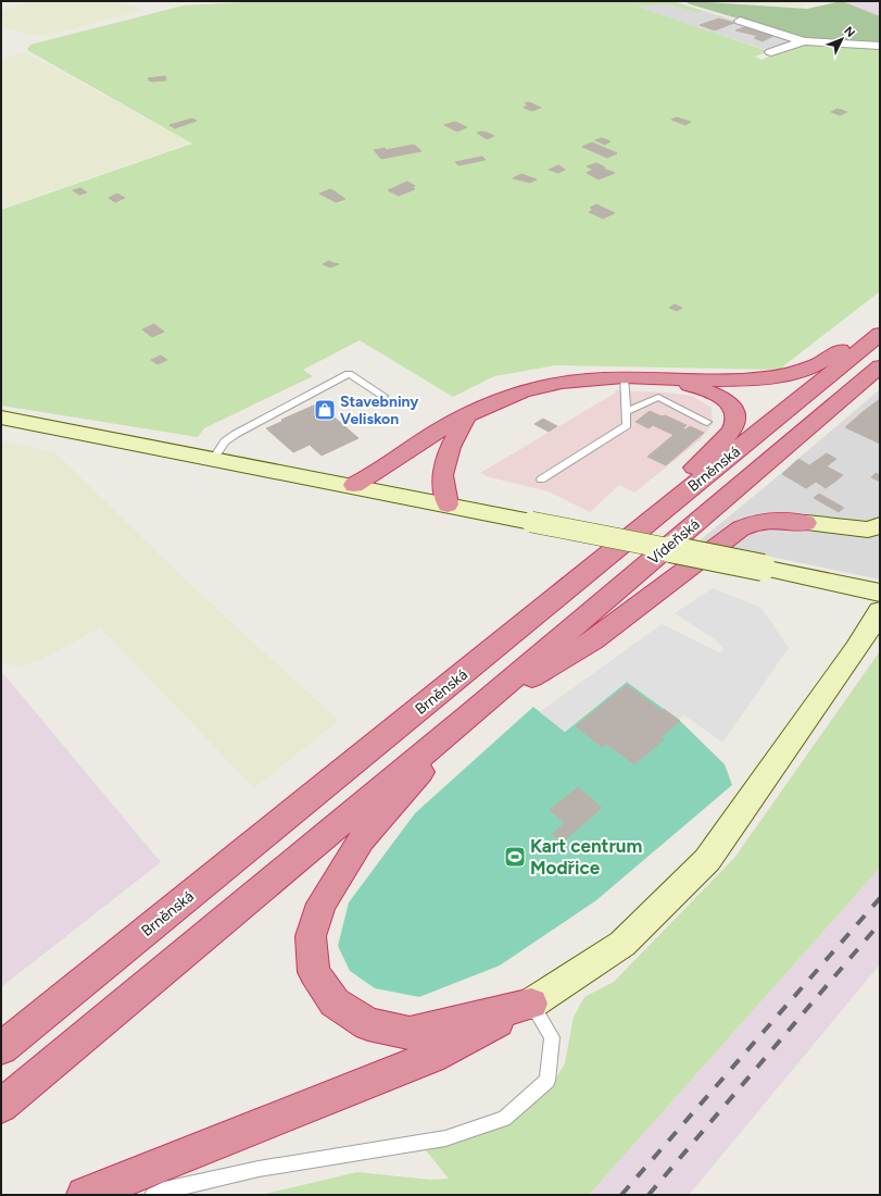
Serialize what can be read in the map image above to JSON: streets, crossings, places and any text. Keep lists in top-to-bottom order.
{
  "streets": {
    "highway": ["Brněnská", "Vídeňská"]
  },
  "places": {
    "shop": ["Stavebniny Veliskon"],
    "sports": ["Kart centrum Modřice"]
  },
  "north": "top right"
}
